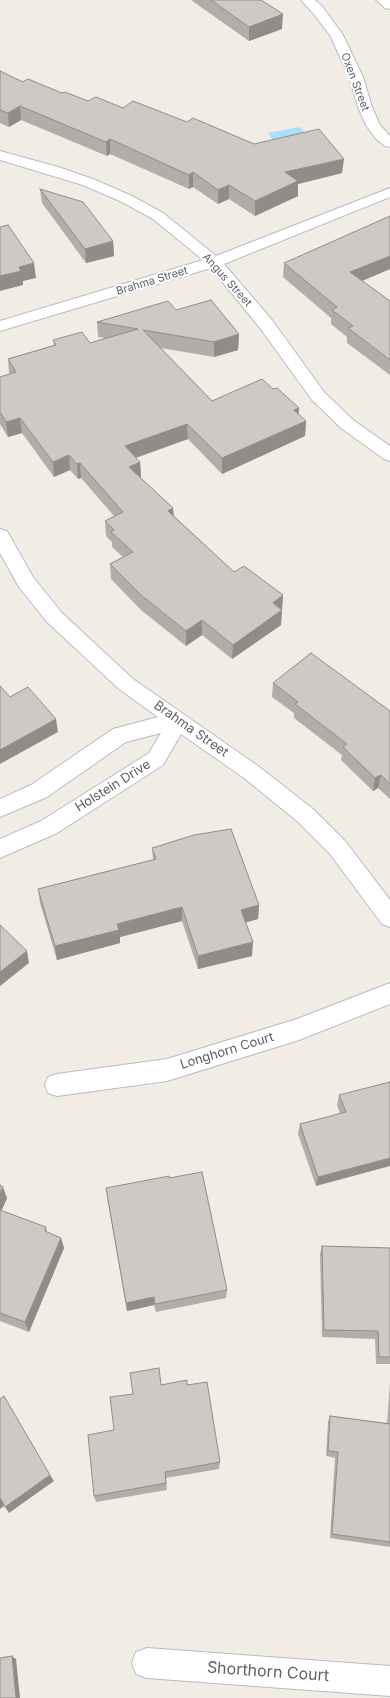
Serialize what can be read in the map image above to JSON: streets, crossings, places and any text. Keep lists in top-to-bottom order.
{
  "streets": {
    "street": [
      "Oxen Street",
      "Angus Street",
      "Brahma Street",
      "Holstein Drive",
      "Longhorn Court",
      "Shorthorn Court"
    ]
  },
  "crossings": [
    ["Angus Street", "Brahma Street"],
    ["Brahma Street", "Holstein Drive"]
  ]
}
